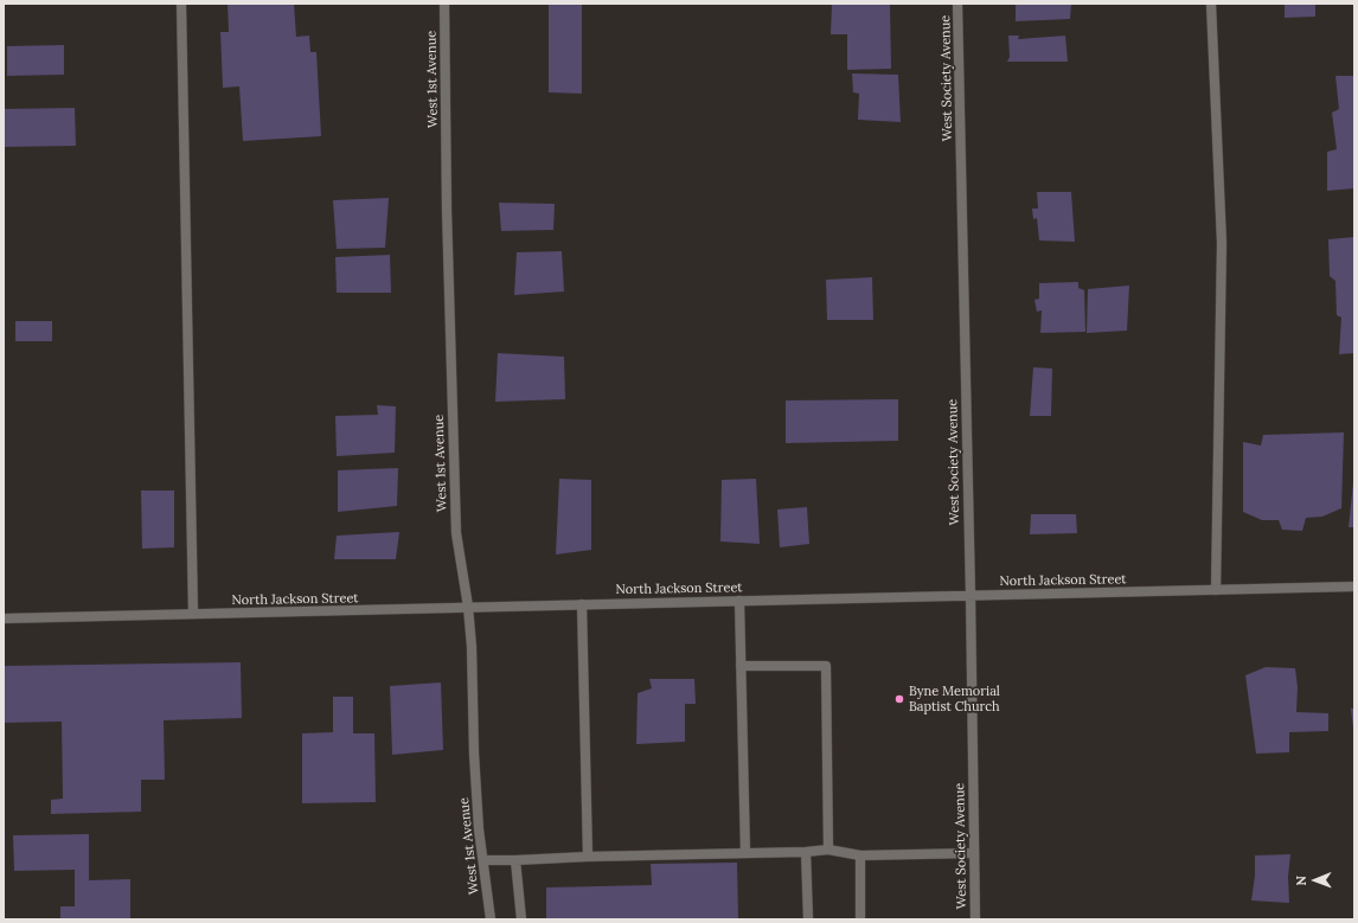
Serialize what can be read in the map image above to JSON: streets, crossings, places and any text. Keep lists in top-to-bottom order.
{
  "streets": {
    "street": ["West Society Avenue", "West 1st Avenue", "North Jackson Street"]
  },
  "crossings": [
    ["West Society Avenue", "North Jackson Street"],
    ["West 1st Avenue", "North Jackson Street"]
  ],
  "places": ["Byne Memorial Baptist Church"],
  "north": "left"
}
